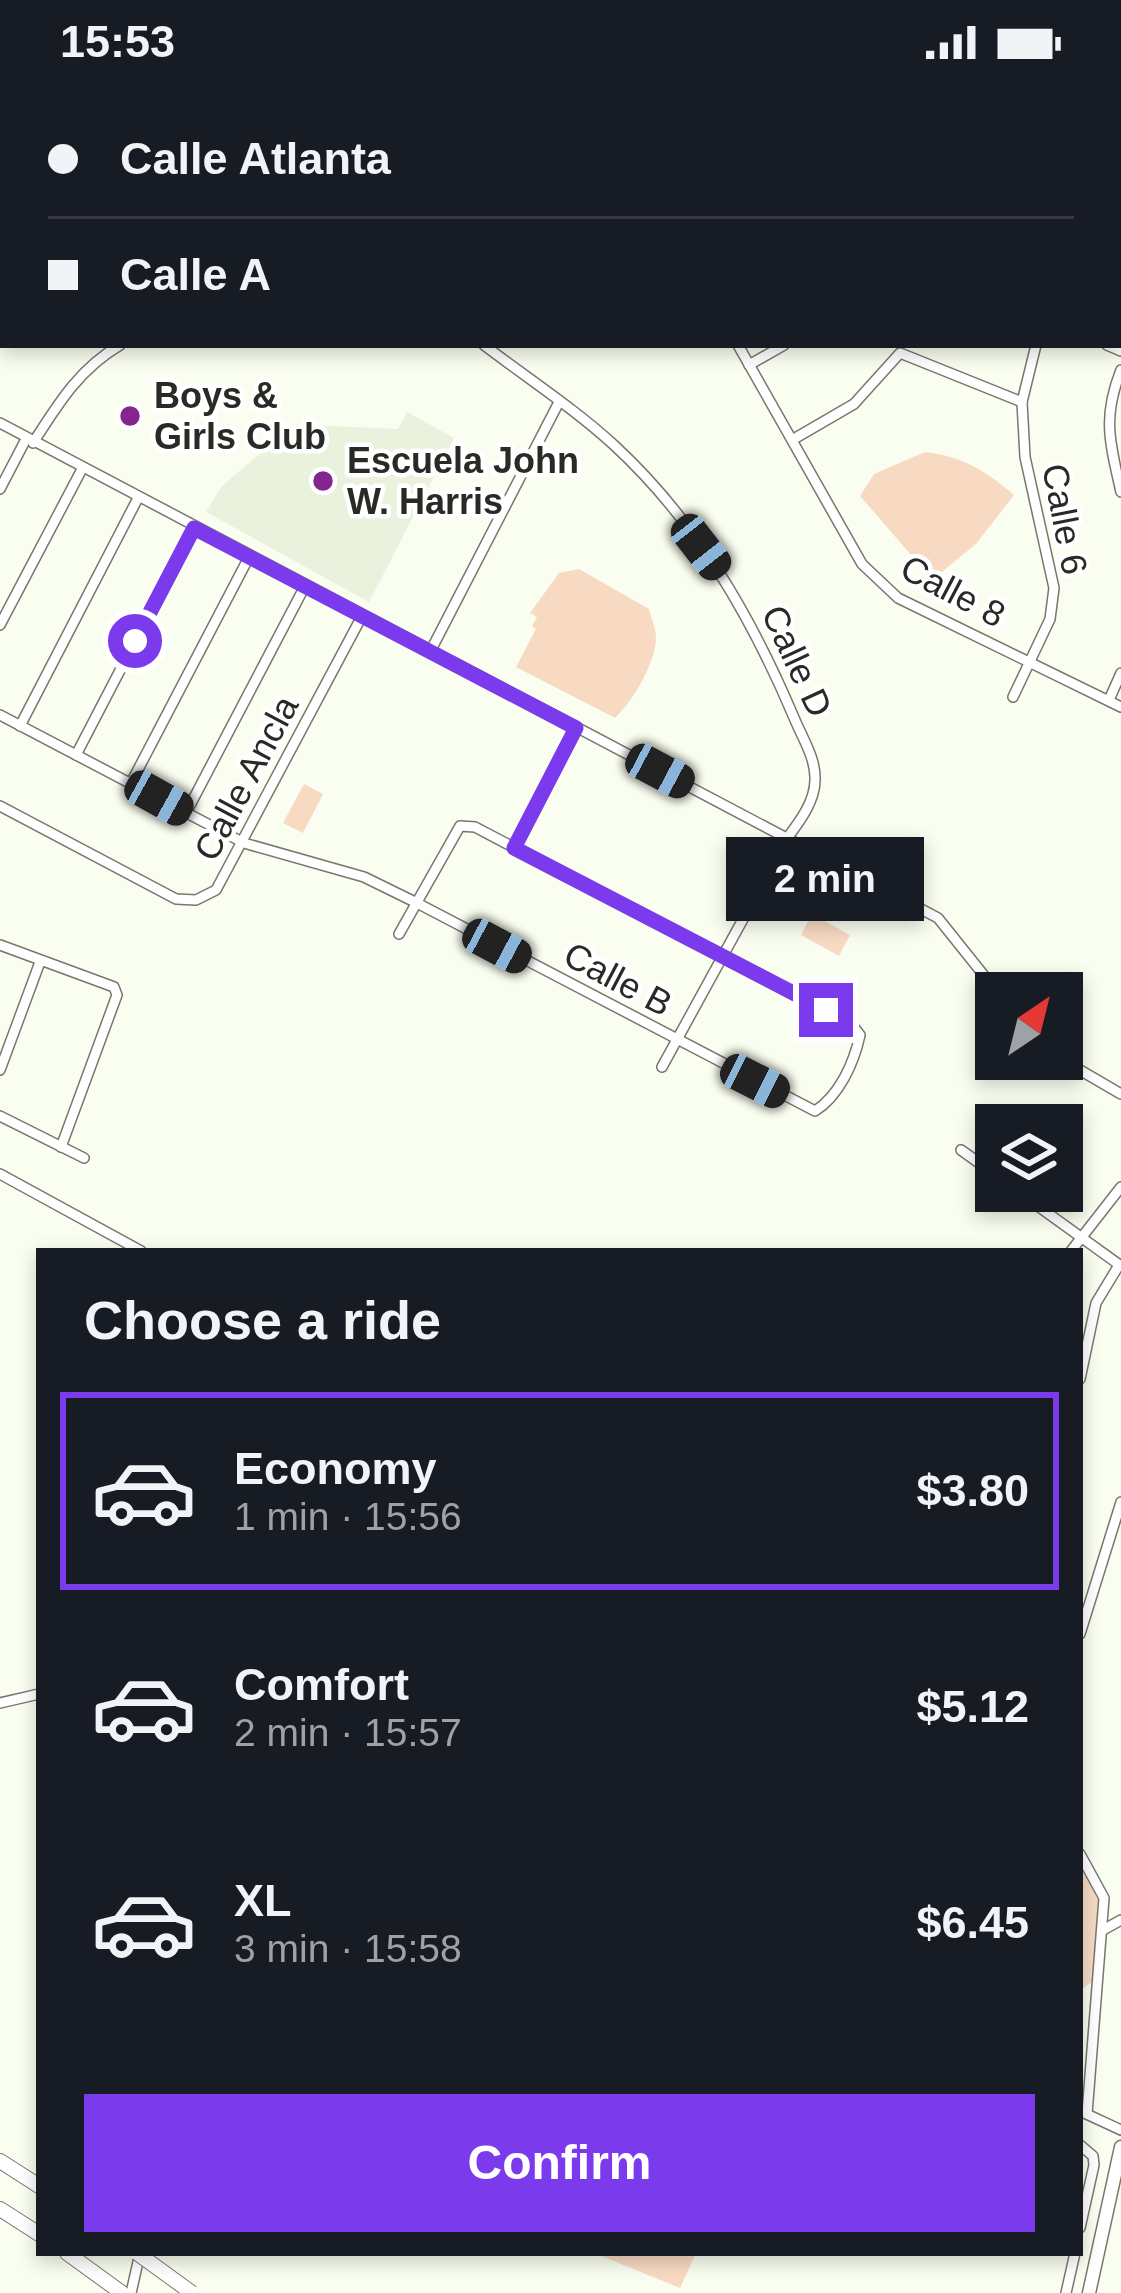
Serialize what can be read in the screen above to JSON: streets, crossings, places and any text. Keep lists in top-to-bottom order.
{
  "streets": {
    "street": [
      "Calle 6",
      "Calle 8",
      "Calle D",
      "Calle Ancla",
      "Calle B"
    ]
  },
  "crossings": [
    ["Calle 6", "Calle 8"],
    ["Calle D", "Calle B"],
    ["Calle Ancla", "Calle B"]
  ],
  "places": ["Boys & Girls Club", "Escuela John W. Harris"],
  "north": "top right",
  "page": {
    "status": "15:53",
    "banner": ["Calle Atlanta", "Calle A"],
    "bubble": "2 min",
    "heading": "Choose a ride",
    "list": [
      {
        "name": "Economy",
        "note": "1 min · 15:56",
        "value": "$3.80"
      },
      {
        "name": "Comfort",
        "note": "2 min · 15:57",
        "value": "$5.12"
      },
      {
        "name": "XL",
        "note": "3 min · 15:58",
        "value": "$6.45"
      }
    ],
    "buttons": "Confirm"
  }
}
